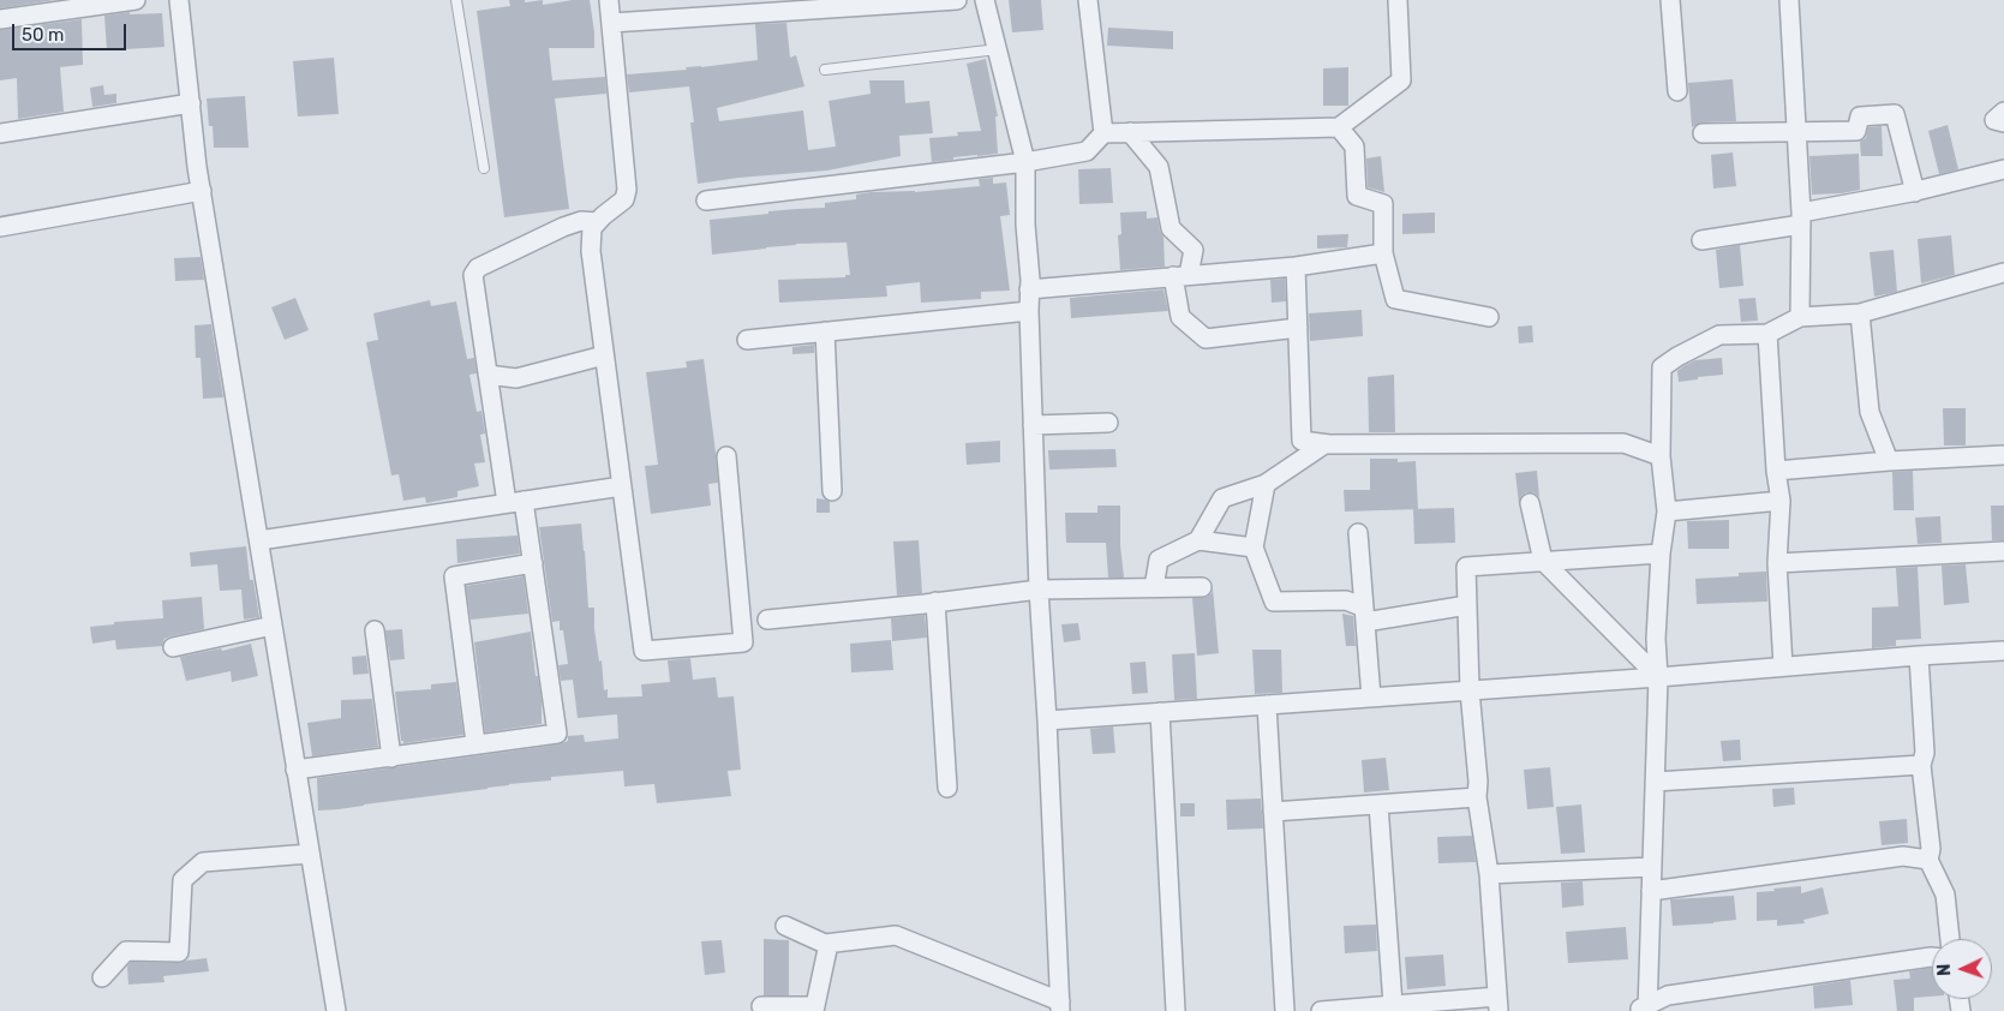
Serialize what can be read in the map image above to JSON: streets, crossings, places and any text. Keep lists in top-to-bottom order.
{
  "scale_bar": "50 m",
  "north": "left"
}
